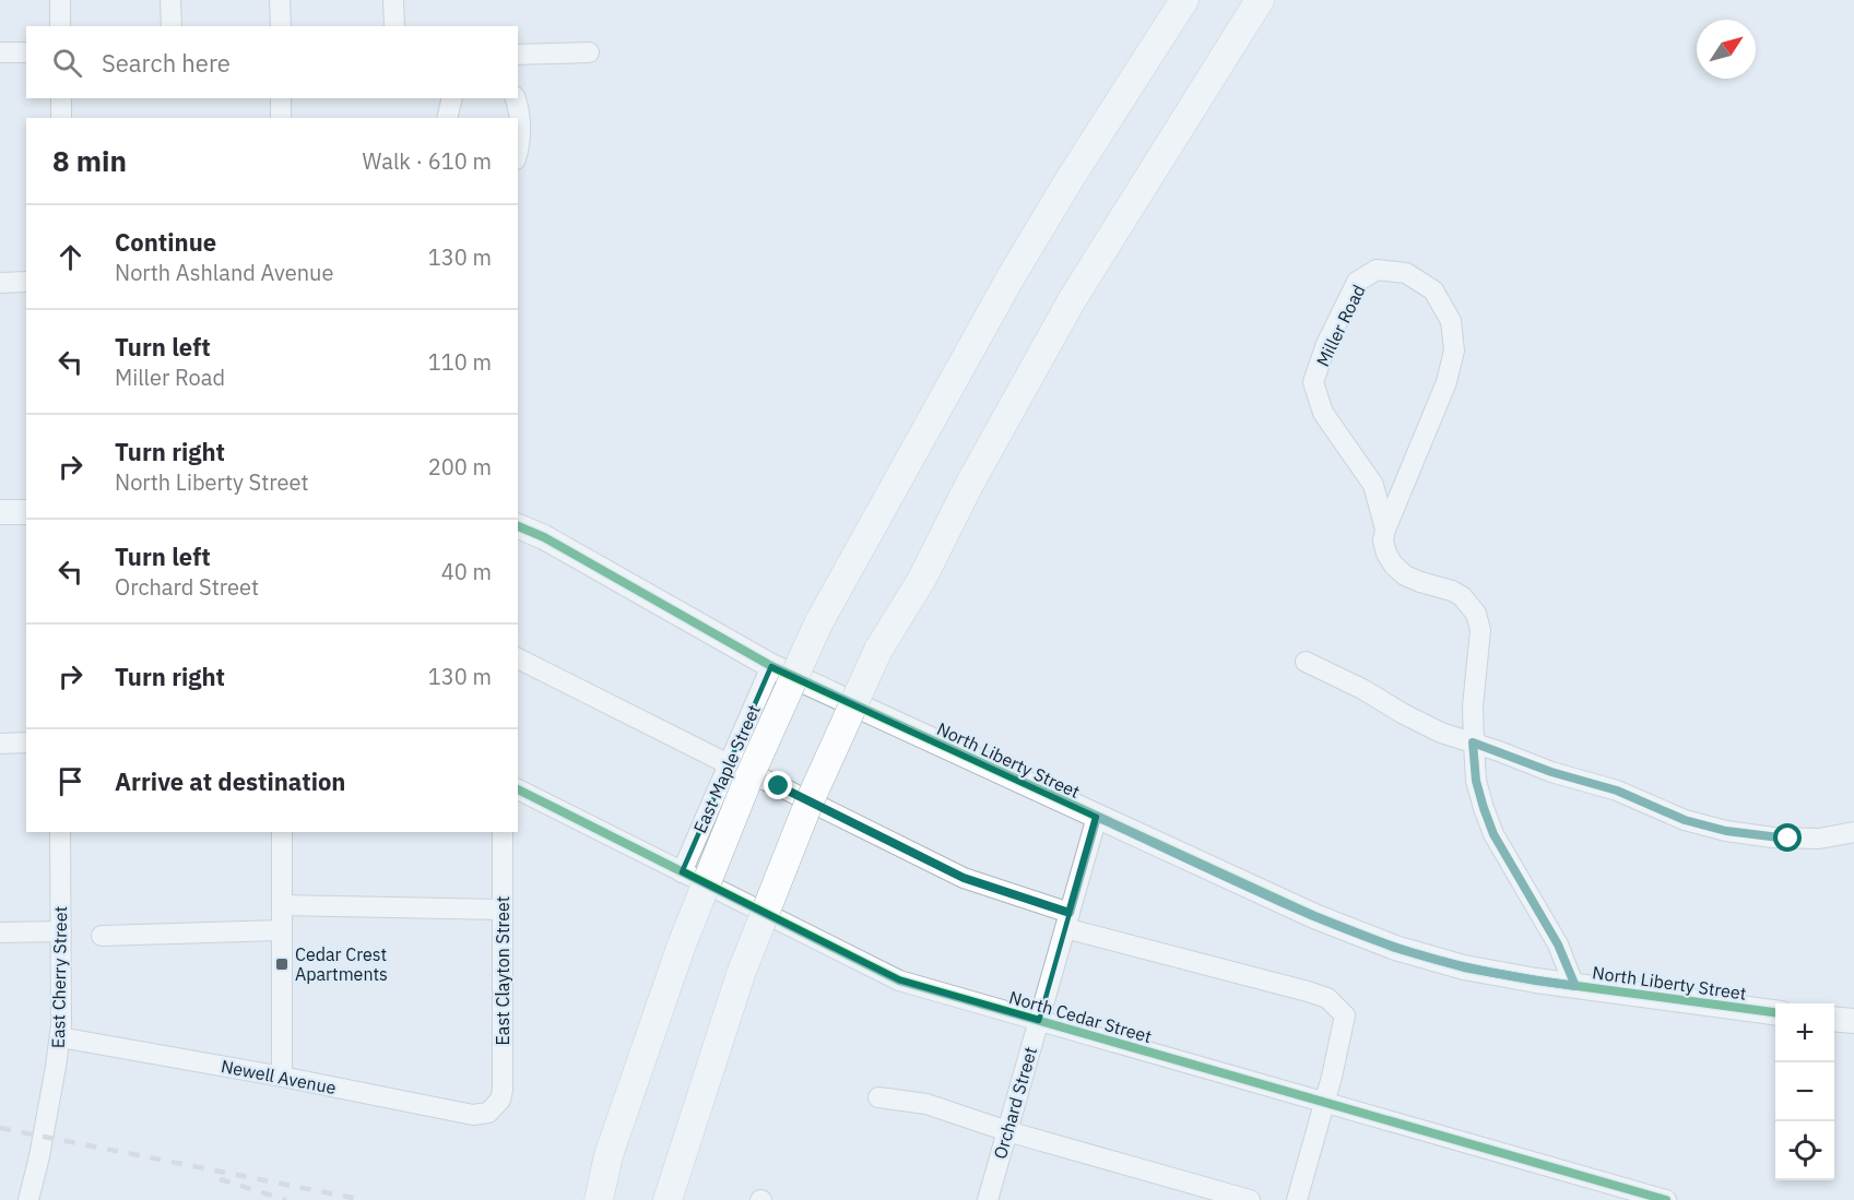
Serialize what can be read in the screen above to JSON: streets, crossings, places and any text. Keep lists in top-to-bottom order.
{
  "streets": {
    "main road": ["North Liberty Street"],
    "street": [
      "Miller Road",
      "East Maple Street",
      "East Clayton Street",
      "East Cherry Street",
      "North Cedar Street",
      "Newell Avenue",
      "Orchard Street"
    ]
  },
  "crossings": [
    ["Miller Road", "North Liberty Street"],
    ["North Liberty Street", "East Maple Street"],
    ["North Liberty Street", "Orchard Street"],
    ["East Maple Street", "North Cedar Street"],
    ["East Clayton Street", "Newell Avenue"],
    ["East Cherry Street", "Newell Avenue"],
    ["North Cedar Street", "Orchard Street"]
  ],
  "places": {
    "transit": ["Cedar Crest Apartments"]
  },
  "north": "top right",
  "page": {
    "search": "Search here",
    "heading": ["8 min", "Walk · 610 m"],
    "list": [
      ["Continue", "North Ashland Avenue", "130 m"],
      ["Turn left", "Miller Road", "110 m"],
      ["Turn right", "North Liberty Street", "200 m"],
      ["Turn left", "Orchard Street", "40 m"],
      ["Turn right", "130 m"],
      "Arrive at destination"
    ],
    "map_buttons": ["+", "−"]
  }
}
